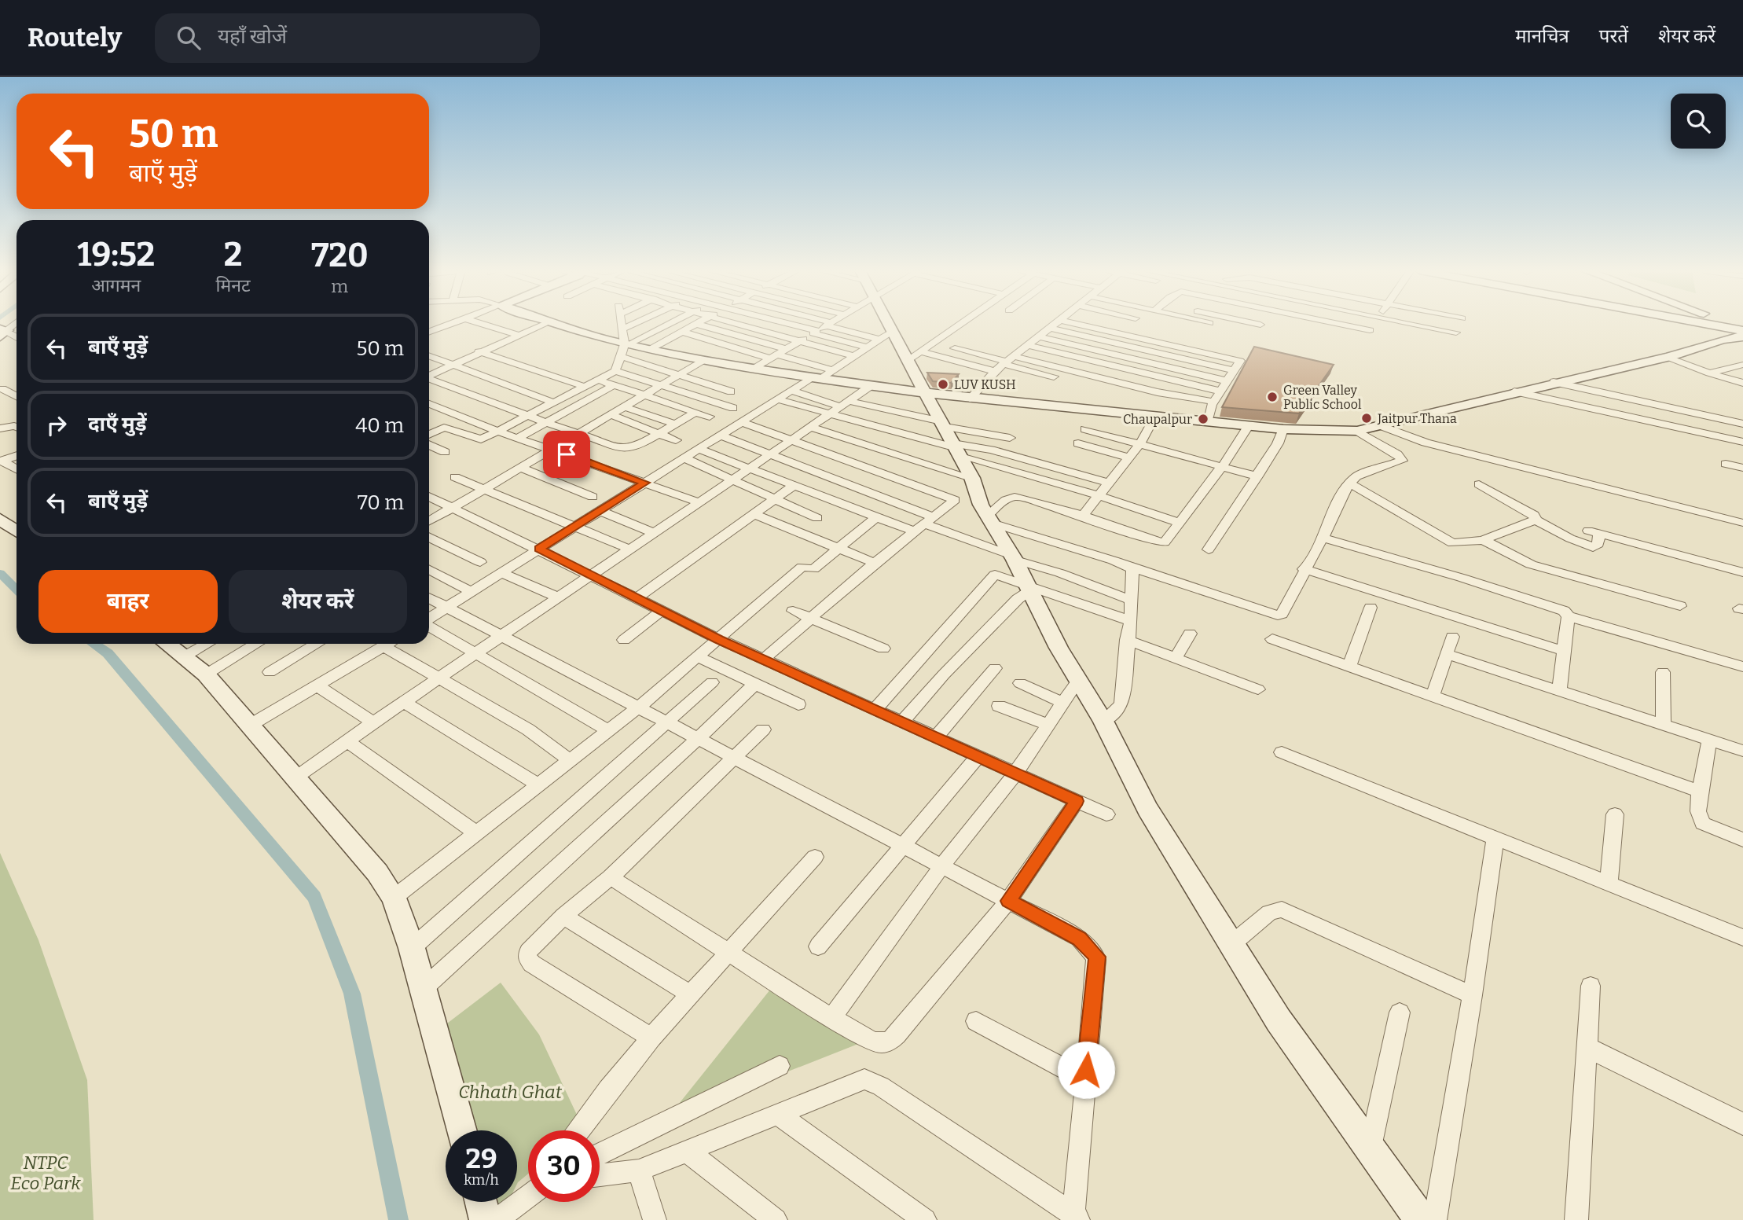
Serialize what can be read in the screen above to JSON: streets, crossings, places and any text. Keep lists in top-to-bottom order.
{
  "parks": ["Chhath Ghat", "NTPC Eco Park"],
  "places": [
    "LUV KUSH",
    "Green Valley Public School",
    "Jaitpur Thana",
    "Chaupalpur"
  ],
  "page": {
    "header": "Routely",
    "search": "यहाँ खोजें",
    "nav": ["मानचित्र", "परतें", "शेयर करें"],
    "turn": ["50 m", "बाएँ मुड़ें"],
    "eta": [
      "19:52",
      "आगमन",
      "2",
      "मिनट",
      "720",
      "m"
    ],
    "list": [
      {
        "name": "बाएँ मुड़ें",
        "value": "50 m"
      },
      {
        "name": "दाएँ मुड़ें",
        "value": "40 m"
      },
      {
        "name": "बाएँ मुड़ें",
        "value": "70 m"
      }
    ],
    "buttons": ["बाहर", "शेयर करें"],
    "speed": "29 km/h",
    "limit": "30"
  }
}
